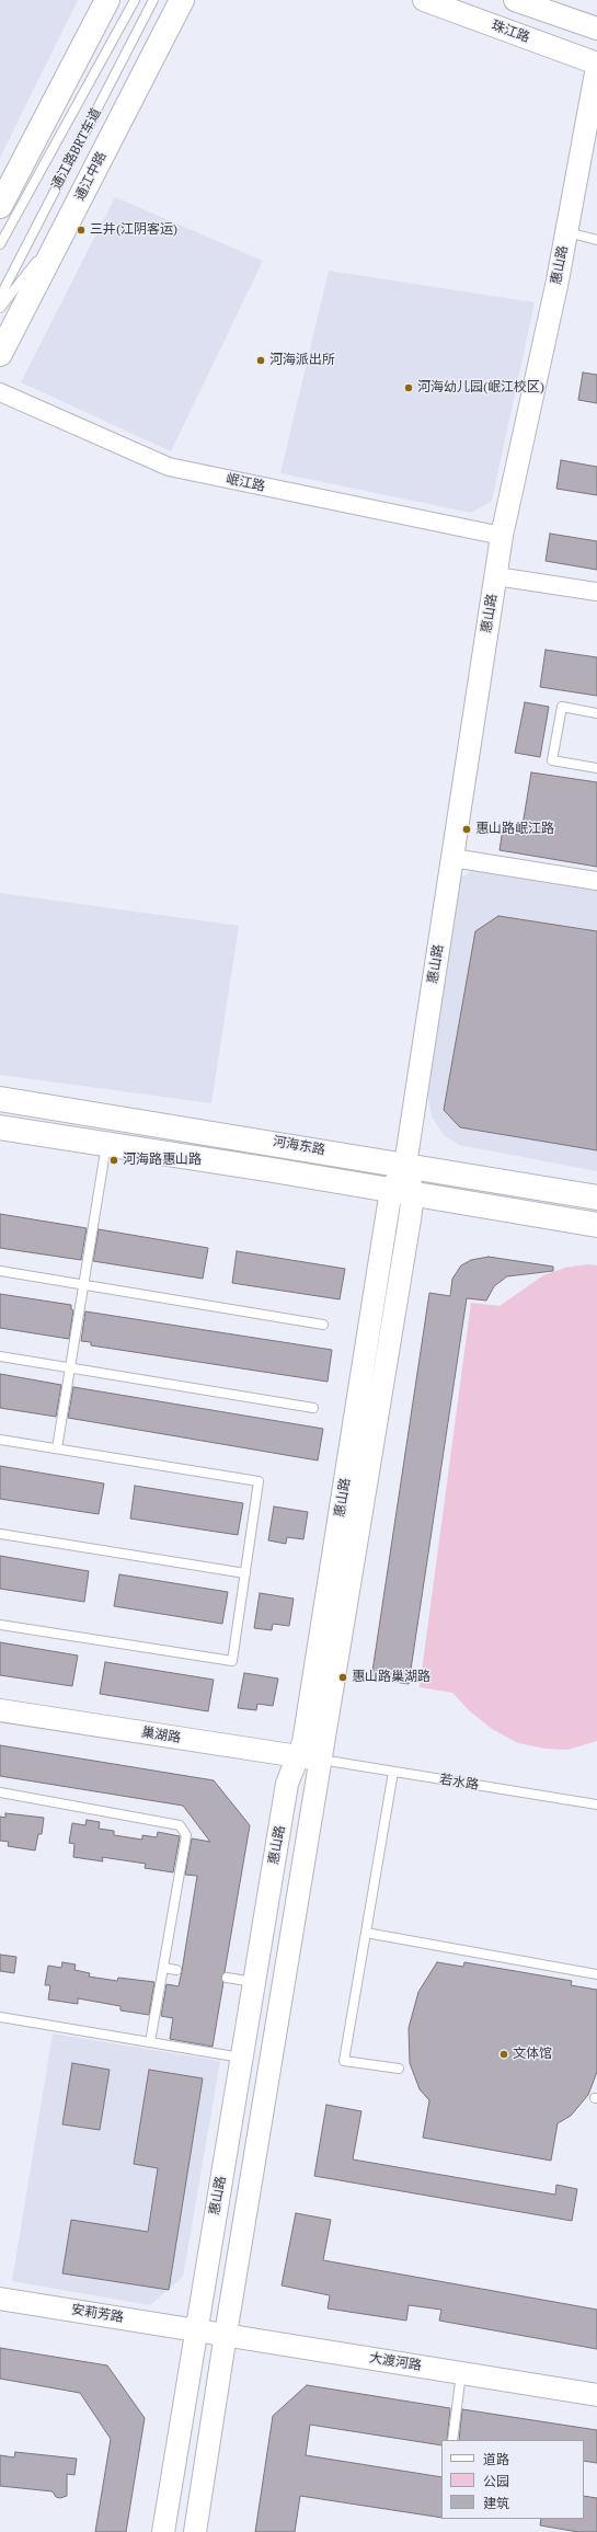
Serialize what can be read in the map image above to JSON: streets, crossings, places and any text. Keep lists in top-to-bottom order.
{
  "streets": {
    "main road": ["通江中路", "河海东路"],
    "street": [
      "珠江路",
      "惠山路",
      "岷江路",
      "巢湖路",
      "安莉芳路",
      "大渡河路"
    ],
    "lane": ["通江路BRT车道", "若水路"]
  },
  "crossings": [
    ["珠江路", "惠山路"],
    ["惠山路", "岷江路"],
    ["惠山路", "河海东路"],
    ["惠山路", "巢湖路"],
    ["惠山路", "若水路"],
    ["惠山路", "安莉芳路"],
    ["惠山路", "大渡河路"],
    ["巢湖路", "若水路"],
    ["安莉芳路", "大渡河路"]
  ],
  "places": [
    "三井(江阴客运)",
    "河海派出所",
    "河海幼儿园(岷江校区)",
    "惠山路岷江路",
    "河海路惠山路",
    "惠山路巢湖路",
    "文体馆"
  ],
  "legend": ["道路", "公园", "建筑"]
}
